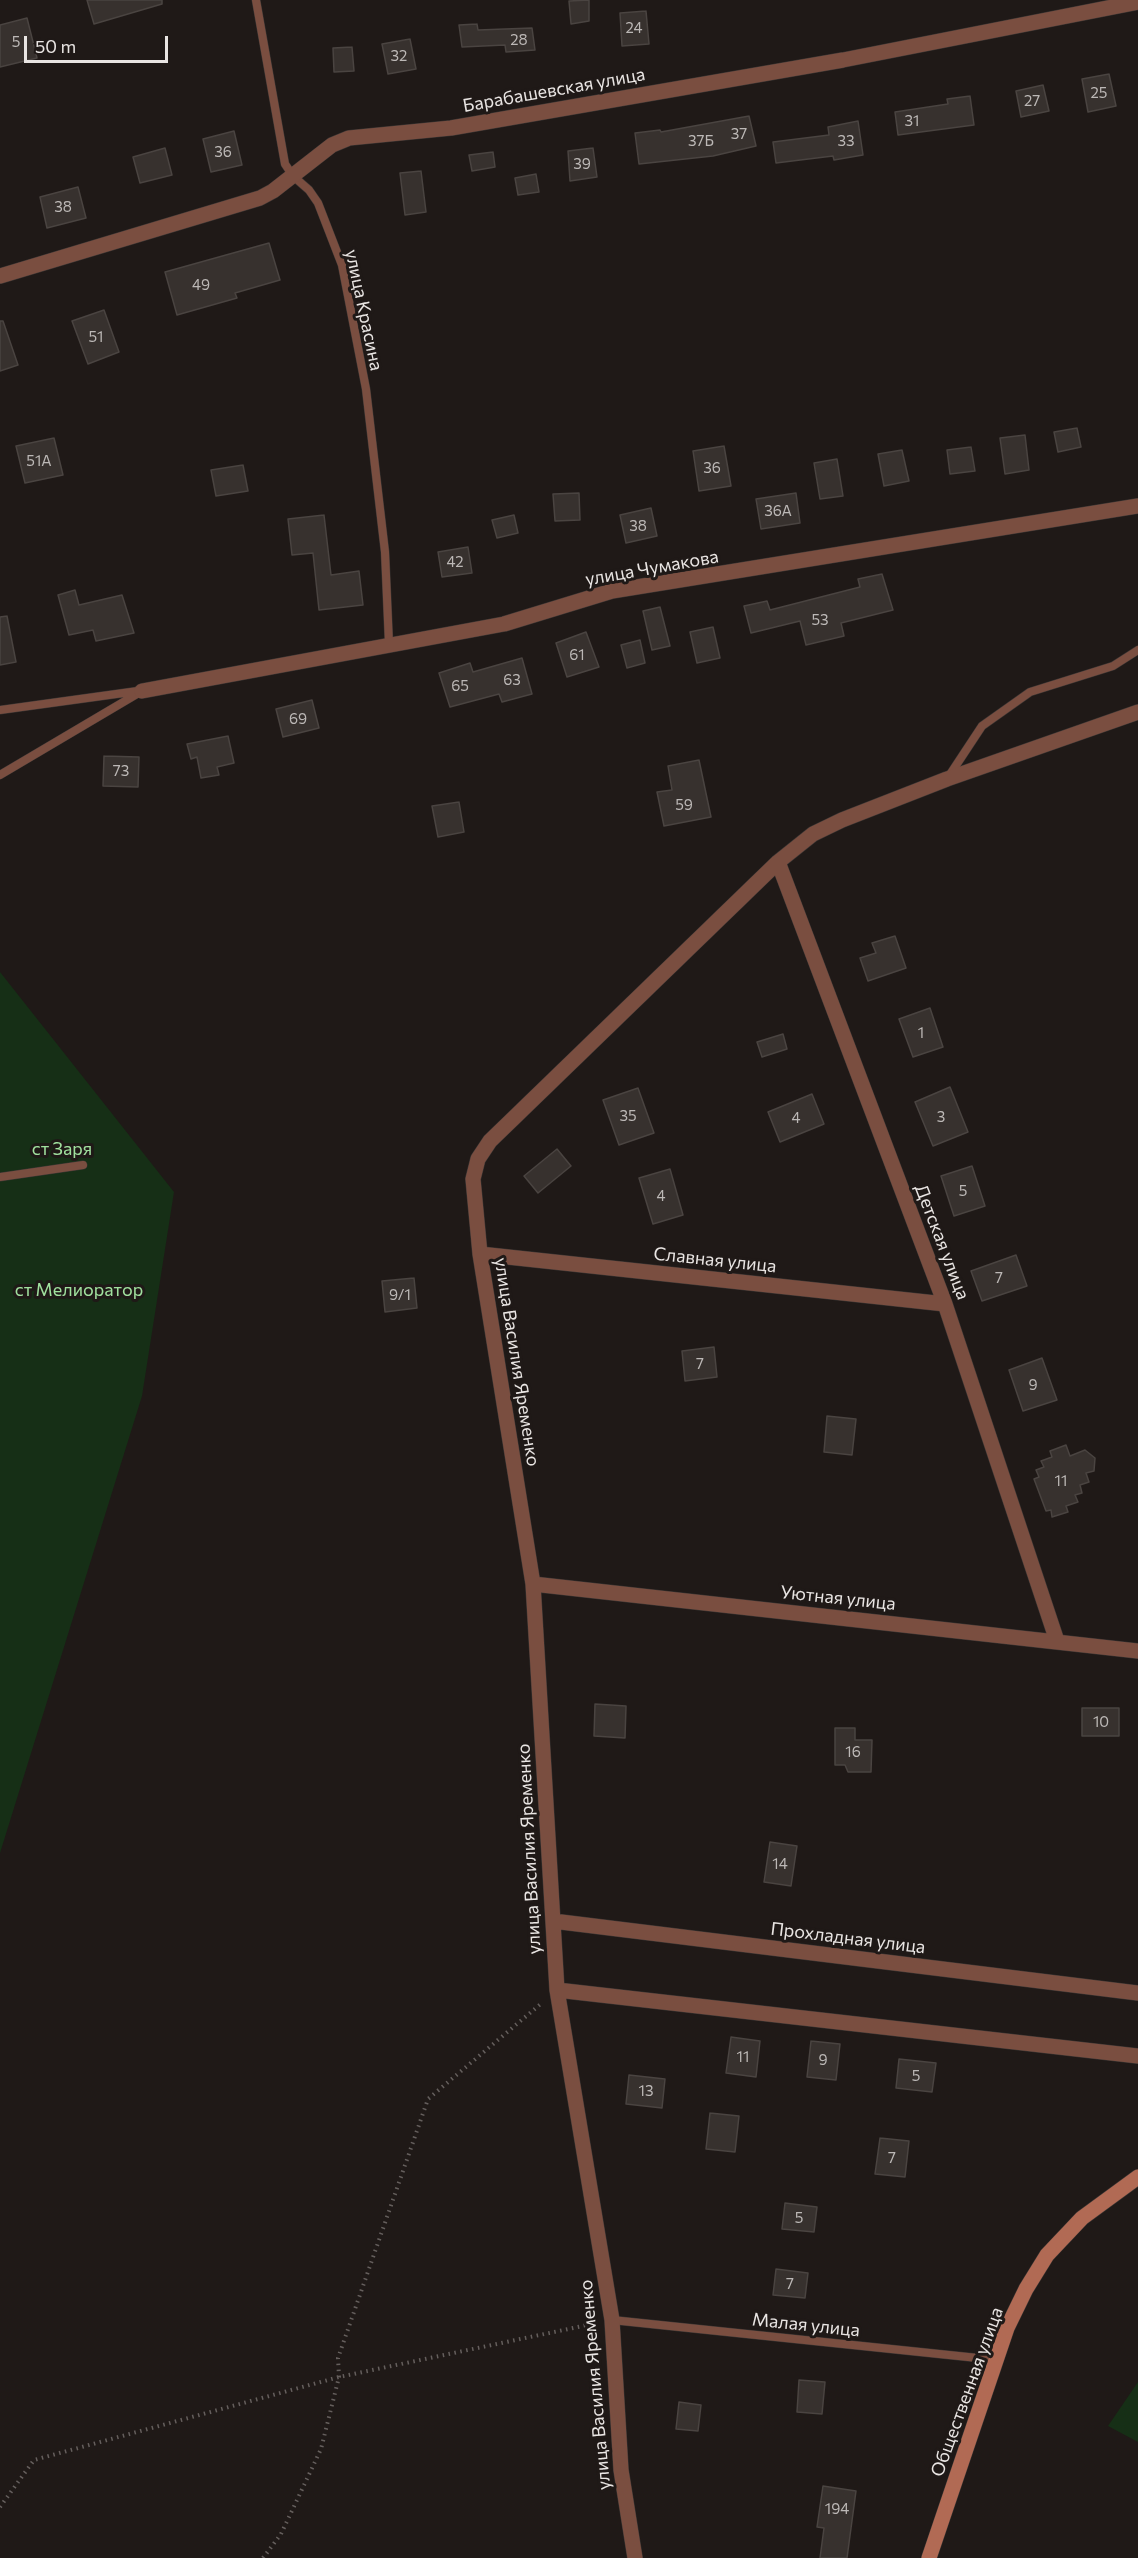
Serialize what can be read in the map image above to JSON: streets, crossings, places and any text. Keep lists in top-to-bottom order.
{
  "streets": {
    "main road": ["Общественная улица"],
    "street": [
      "Барабашевская улица",
      "улица Чумакова",
      "Детская улица",
      "Славная улица",
      "улица Василия Яременко",
      "Уютная улица",
      "Прохладная улица"
    ],
    "lane": ["улица Красина", "Малая улица"]
  },
  "crossings": [
    ["Барабашевская улица", "улица Красина"],
    ["улица Красина", "улица Чумакова"],
    ["Детская улица", "Славная улица"],
    ["Детская улица", "улица Василия Яременко"],
    ["Детская улица", "Уютная улица"],
    ["Славная улица", "улица Василия Яременко"],
    ["улица Василия Яременко", "Уютная улица"],
    ["улица Василия Яременко", "Прохладная улица"],
    ["улица Василия Яременко", "Малая улица"],
    ["Малая улица", "Общественная улица"]
  ],
  "parks": ["ст Заря", "ст Мелиоратор"],
  "house_numbers": [
    "24",
    "28",
    "5",
    "32",
    "25",
    "27",
    "31",
    "37",
    "37Б",
    "33",
    "36",
    "39",
    "38",
    "49",
    "51",
    "51А",
    "36",
    "36А",
    "38",
    "42",
    "53",
    "61",
    "63",
    "65",
    "69",
    "73",
    "59",
    "1",
    "35",
    "3",
    "4",
    "5",
    "4",
    "7",
    "9/1",
    "7",
    "9",
    "11",
    "10",
    "16",
    "14",
    "11",
    "9",
    "5",
    "13",
    "7",
    "5",
    "7",
    "194"
  ],
  "scale_bar": "50 m"
}
